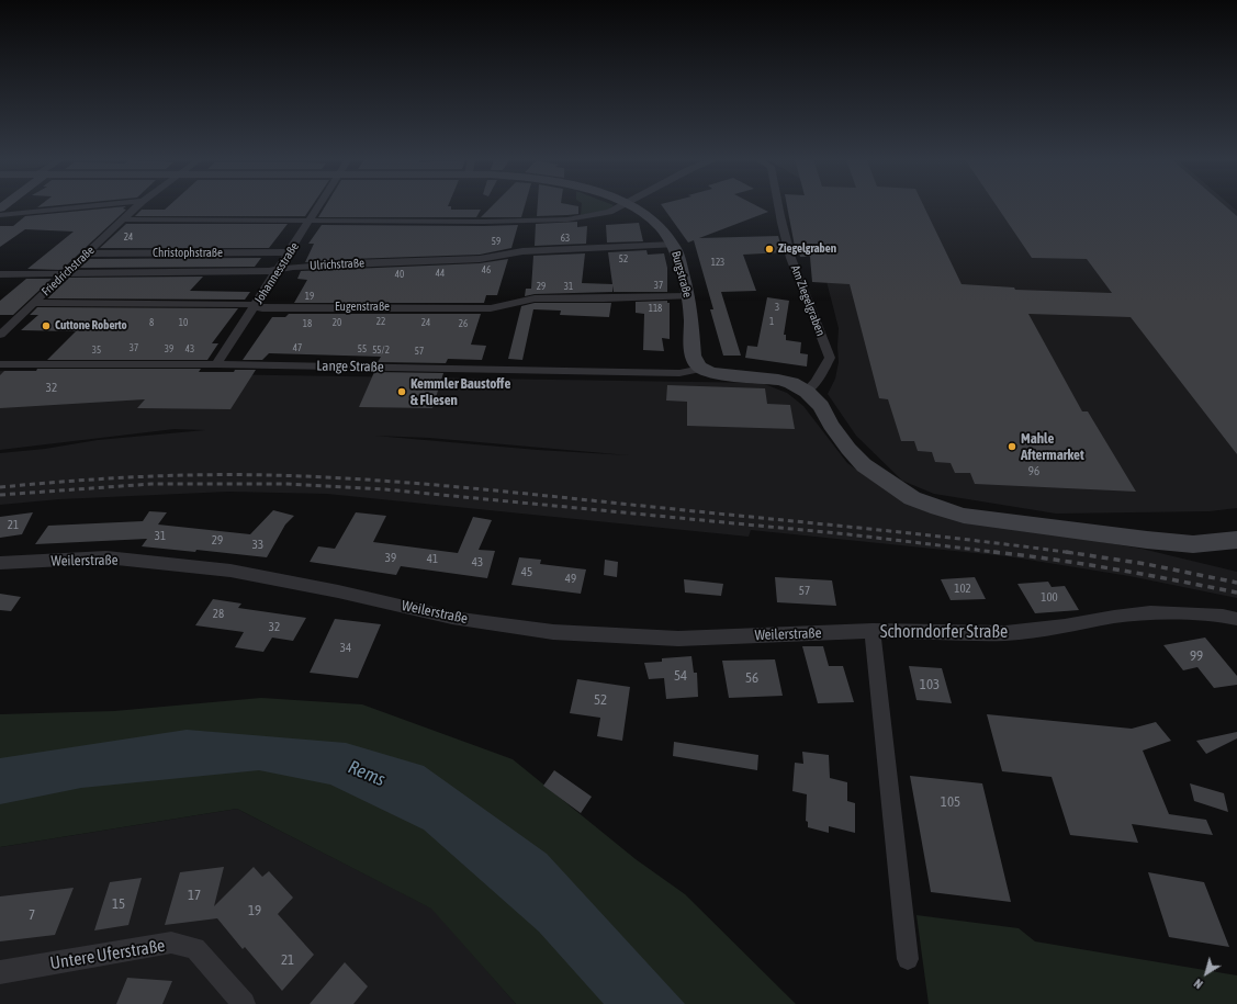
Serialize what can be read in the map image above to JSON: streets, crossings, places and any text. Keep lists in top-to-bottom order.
{
  "streets": {
    "street": [
      "Christophstraße",
      "Ulrichstraße",
      "Friedrichstraße",
      "Johannesstraße",
      "Burgstraße",
      "Am Ziegelgraben",
      "Eugenstraße",
      "Lange Straße",
      "Weilerstraße",
      "Schorndorfer Straße",
      "Untere Uferstraße"
    ]
  },
  "crossings": [
    ["Christophstraße", "Friedrichstraße"],
    ["Christophstraße", "Johannesstraße"],
    ["Ulrichstraße", "Friedrichstraße"],
    ["Ulrichstraße", "Johannesstraße"],
    ["Ulrichstraße", "Burgstraße"],
    ["Friedrichstraße", "Eugenstraße"],
    ["Johannesstraße", "Eugenstraße"],
    ["Johannesstraße", "Lange Straße"],
    ["Burgstraße", "Eugenstraße"],
    ["Burgstraße", "Lange Straße"],
    ["Weilerstraße", "Schorndorfer Straße"]
  ],
  "water": ["Rems"],
  "places": [
    "Ziegelgraben",
    "Cuttone Roberto",
    "Kemmler Baustoffe & Fliesen",
    "Mahle Aftermarket"
  ],
  "house_numbers": [
    "24",
    "63",
    "59",
    "52",
    "123",
    "46",
    "44",
    "40",
    "37",
    "29",
    "31",
    "19",
    "3",
    "118",
    "22",
    "1",
    "8",
    "10",
    "20",
    "24",
    "18",
    "26",
    "37",
    "47",
    "39",
    "43",
    "55",
    "35",
    "55/2",
    "57",
    "32",
    "96",
    "21",
    "31",
    "29",
    "33",
    "39",
    "41",
    "43",
    "45",
    "49",
    "102",
    "57",
    "100",
    "28",
    "32",
    "34",
    "99",
    "54",
    "56",
    "103",
    "52",
    "105",
    "17",
    "15",
    "19",
    "7",
    "21"
  ],
  "north": "bottom left"
}
